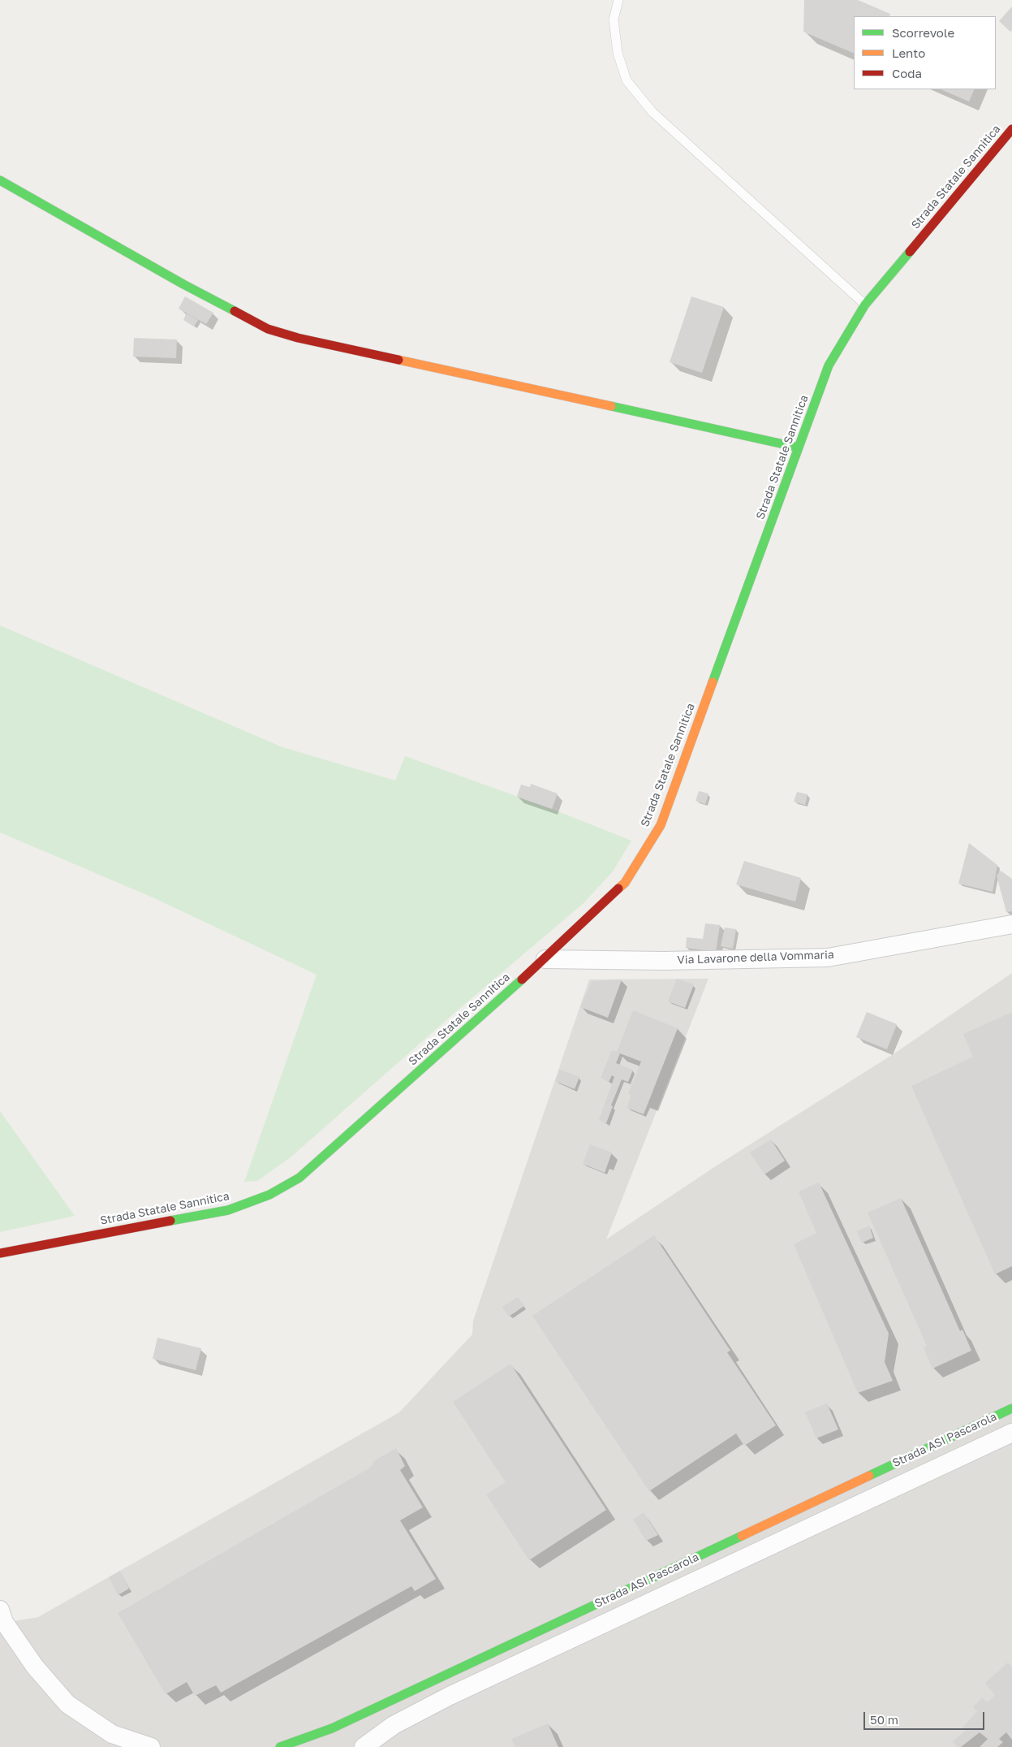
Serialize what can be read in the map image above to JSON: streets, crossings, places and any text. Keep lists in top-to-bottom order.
{
  "streets": {
    "street": ["Strada Statale Sannitica", "Via Lavarone della Vommaria", "Strada ASI Pascarola"]
  },
  "crossings": [
    ["Strada Statale Sannitica", "Via Lavarone della Vommaria"]
  ],
  "legend": ["Scorrevole", "Lento", "Coda"],
  "scale_bar": "50 m"
}
